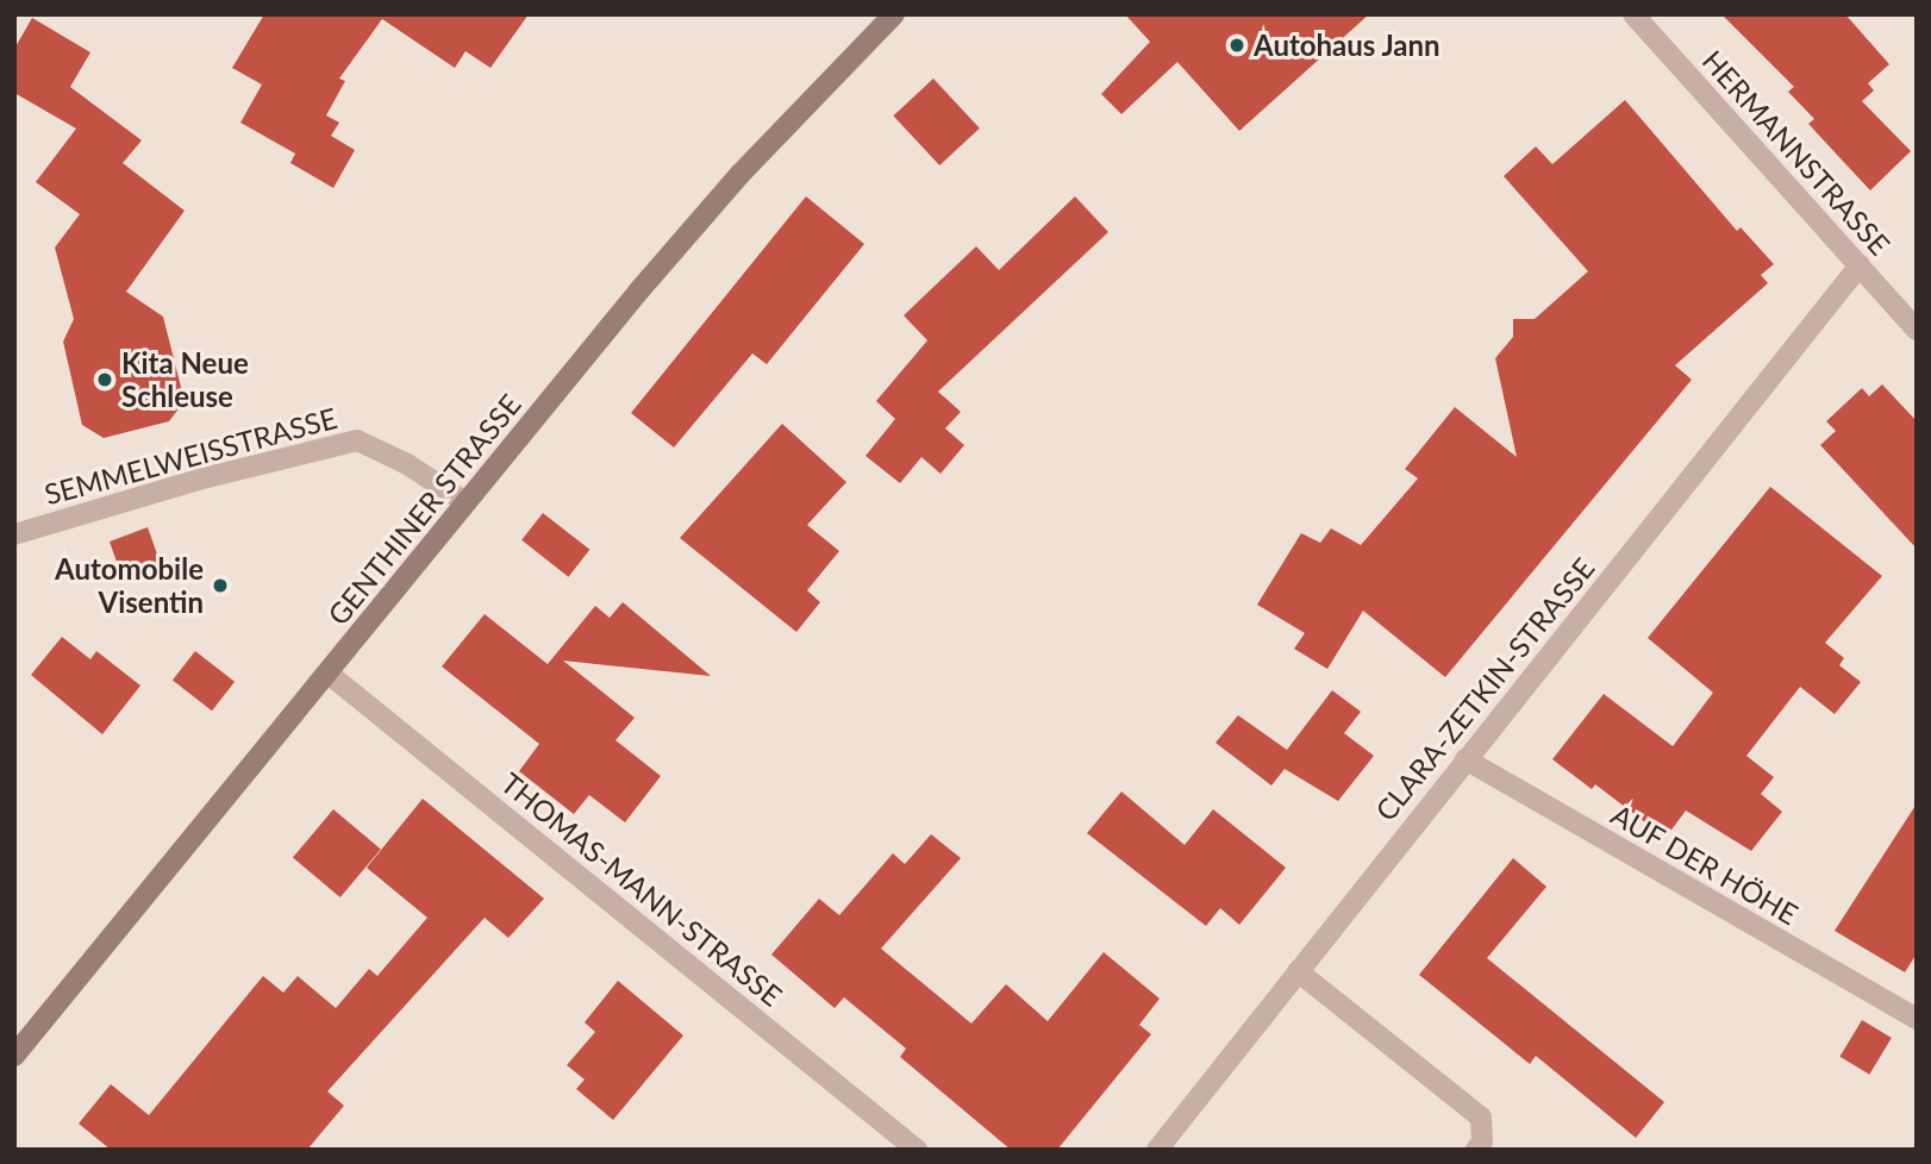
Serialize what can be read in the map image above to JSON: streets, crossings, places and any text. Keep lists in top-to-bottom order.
{
  "streets": {
    "main road": ["GENTHINER STRASSE"],
    "street": [
      "HERMANNSTRASSE",
      "SEMMELWEISSTRASSE",
      "CLARA-ZETKIN-STRASSE",
      "AUF DER HÖHE",
      "THOMAS-MANN-STRASSE"
    ]
  },
  "crossings": [
    ["HERMANNSTRASSE", "CLARA-ZETKIN-STRASSE"],
    ["SEMMELWEISSTRASSE", "GENTHINER STRASSE"],
    ["GENTHINER STRASSE", "THOMAS-MANN-STRASSE"],
    ["CLARA-ZETKIN-STRASSE", "AUF DER HÖHE"]
  ],
  "places": ["Autohaus Jann", "Kita Neue Schleuse", "Automobile Visentin"]
}
